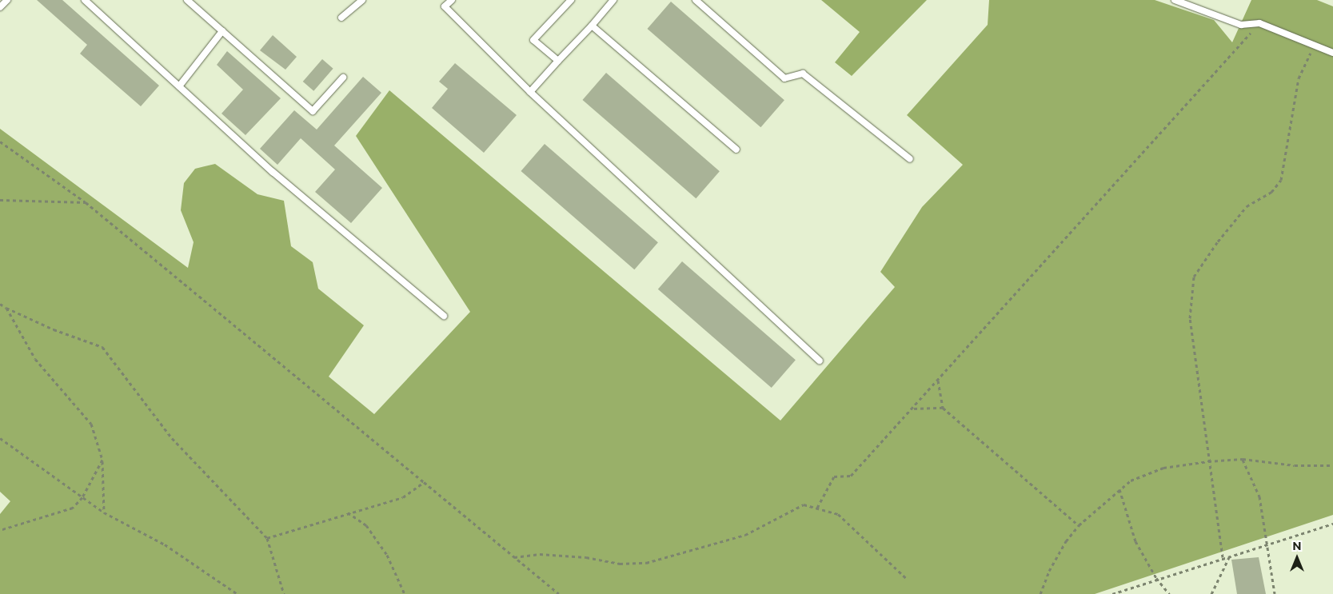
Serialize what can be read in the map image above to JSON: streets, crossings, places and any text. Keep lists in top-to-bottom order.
{
  "north": "top"
}
